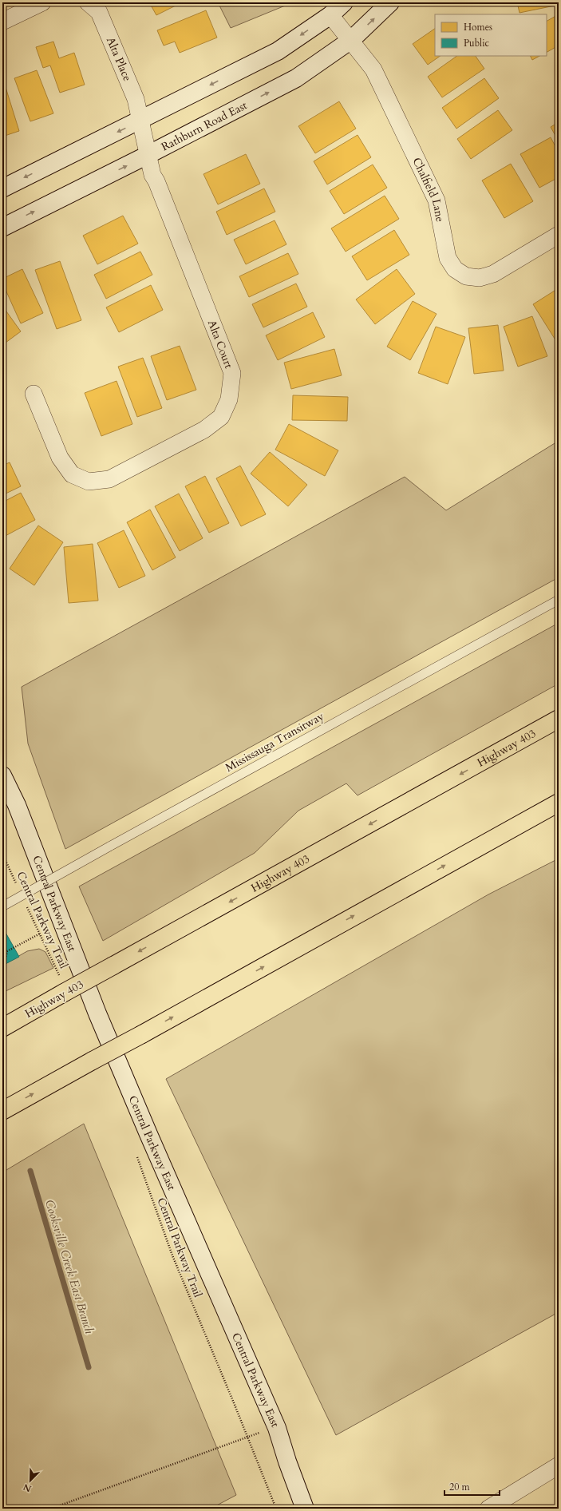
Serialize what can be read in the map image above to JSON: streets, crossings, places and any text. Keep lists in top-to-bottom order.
{
  "streets": {
    "highway": ["Highway 403"],
    "street": [
      "Alta Place",
      "Rathburn Road East",
      "Chalfield Lane",
      "Alta Court",
      "Central Parkway East"
    ],
    "lane": ["Mississauga Transitway"],
    "path": ["Central Parkway Trail"]
  },
  "crossings": [
    ["Alta Place", "Alta Court"],
    ["Rathburn Road East", "Chalfield Lane"],
    ["Rathburn Road East", "Alta Court"],
    ["Highway 403", "Central Parkway Trail"]
  ],
  "water": ["Cooksville Creek East Branch"],
  "legend": ["Homes", "Public"],
  "scale_bar": "20 m",
  "north": "bottom left"
}
